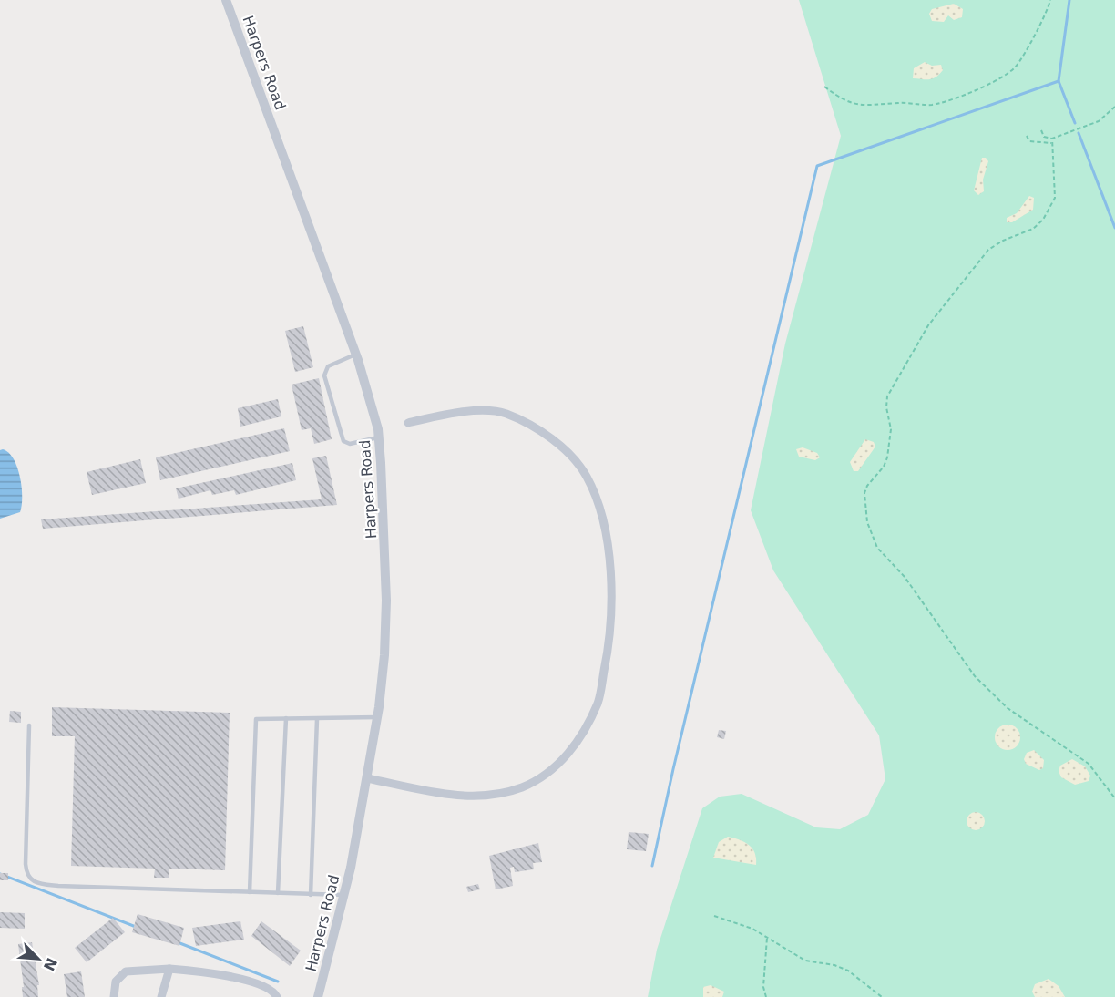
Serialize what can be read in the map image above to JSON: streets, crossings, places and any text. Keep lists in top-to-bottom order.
{
  "streets": {
    "street": ["Harpers Road"]
  },
  "north": "bottom right"
}
